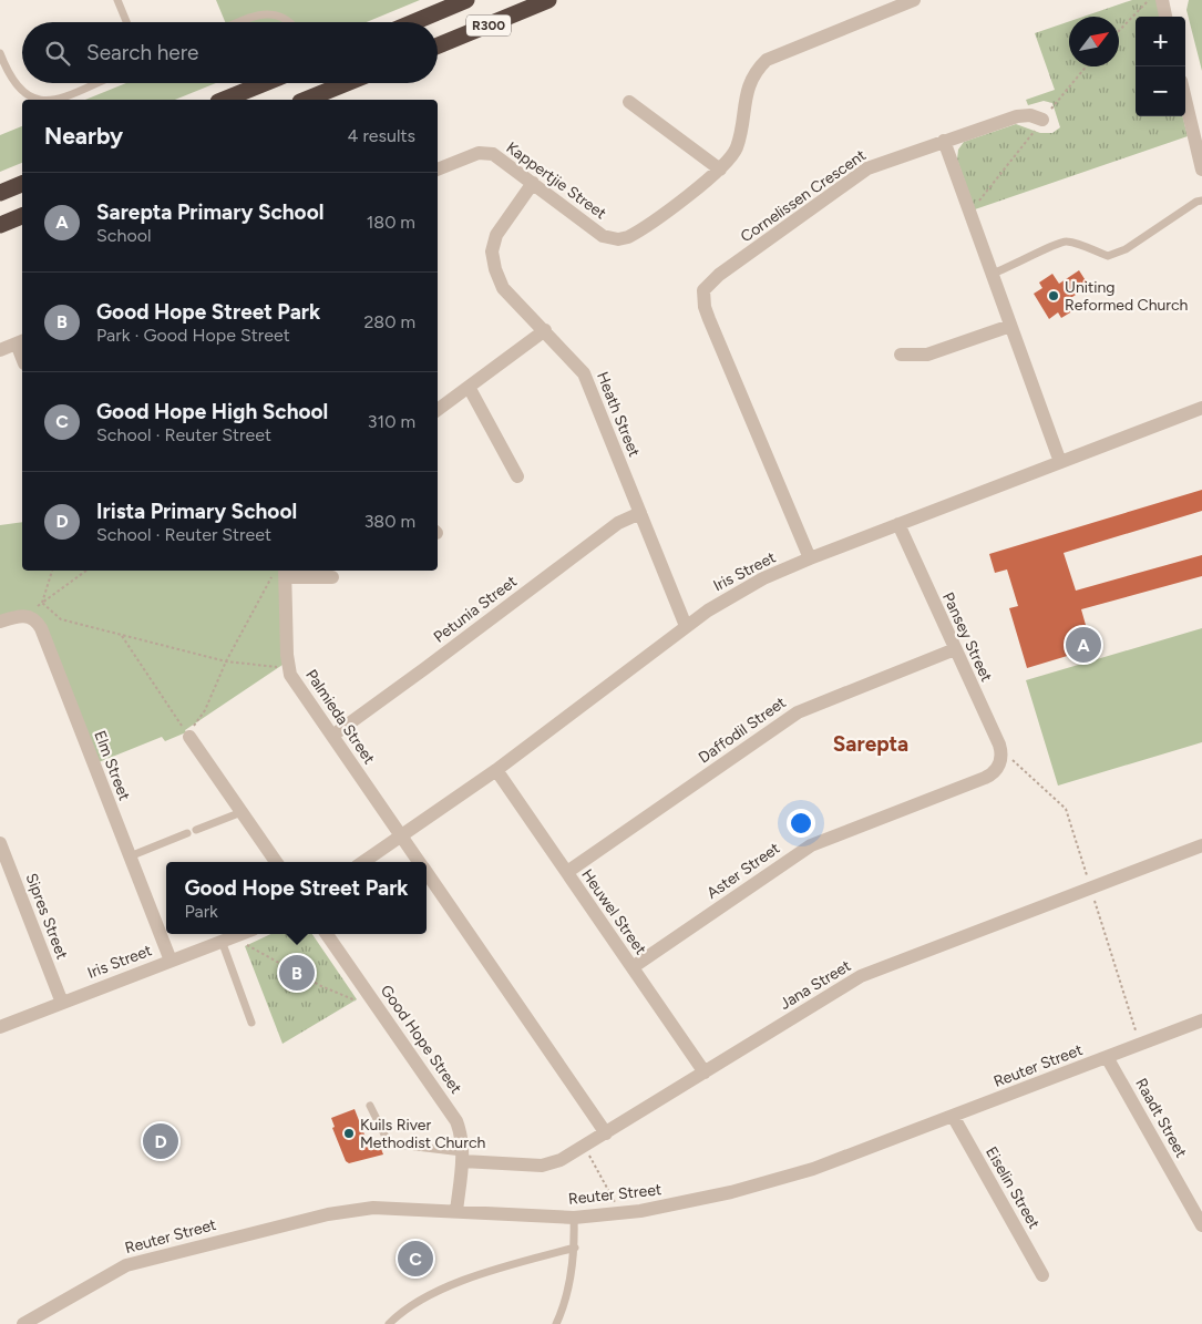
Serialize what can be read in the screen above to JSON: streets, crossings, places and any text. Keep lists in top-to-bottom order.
{
  "streets": {
    "highway": ["R300"],
    "street": [
      "Kappertjie Street",
      "Cornelissen Crescent",
      "Heath Street",
      "Iris Street",
      "Petunia Street",
      "Pansey Street",
      "Palmieda Street",
      "Daffodil Street",
      "Elm Street",
      "Aster Street",
      "Heuwel Street",
      "Sipres Street",
      "Jana Street",
      "Good Hope Street",
      "Reuter Street",
      "Raadt Street",
      "Eiselin Street"
    ]
  },
  "crossings": [
    ["Kappertjie Street", "Heath Street"],
    ["Cornelissen Crescent", "Iris Street"],
    ["Heath Street", "Iris Street"],
    ["Heath Street", "Petunia Street"],
    ["Iris Street", "Pansey Street"],
    ["Iris Street", "Palmieda Street"],
    ["Iris Street", "Elm Street"],
    ["Iris Street", "Heuwel Street"],
    ["Iris Street", "Sipres Street"],
    ["Petunia Street", "Palmieda Street"],
    ["Pansey Street", "Daffodil Street"],
    ["Pansey Street", "Aster Street"],
    ["Palmieda Street", "Jana Street"],
    ["Daffodil Street", "Heuwel Street"],
    ["Aster Street", "Heuwel Street"],
    ["Heuwel Street", "Jana Street"],
    ["Jana Street", "Good Hope Street"],
    ["Good Hope Street", "Reuter Street"],
    ["Reuter Street", "Raadt Street"],
    ["Reuter Street", "Eiselin Street"]
  ],
  "districts": ["Sarepta"],
  "places": ["Uniting Reformed Church", "Kuils River Methodist Church"],
  "north": "top right",
  "page": {
    "map_buttons": ["+", "−"],
    "search": "Search here",
    "heading": ["Nearby", "4 results"],
    "list": [
      {
        "mark": "A",
        "name": "Sarepta Primary School",
        "note": "School",
        "value": "180 m"
      },
      {
        "mark": "B",
        "name": "Good Hope Street Park",
        "note": "Park · Good Hope Street",
        "value": "280 m"
      },
      {
        "mark": "C",
        "name": "Good Hope High School",
        "note": "School · Reuter Street",
        "value": "310 m"
      },
      {
        "mark": "D",
        "name": "Irista Primary School",
        "note": "School · Reuter Street",
        "value": "380 m"
      }
    ],
    "pins": [
      "A",
      "B",
      "D",
      "C"
    ],
    "popup": ["Good Hope Street Park", "Park"]
  }
}
